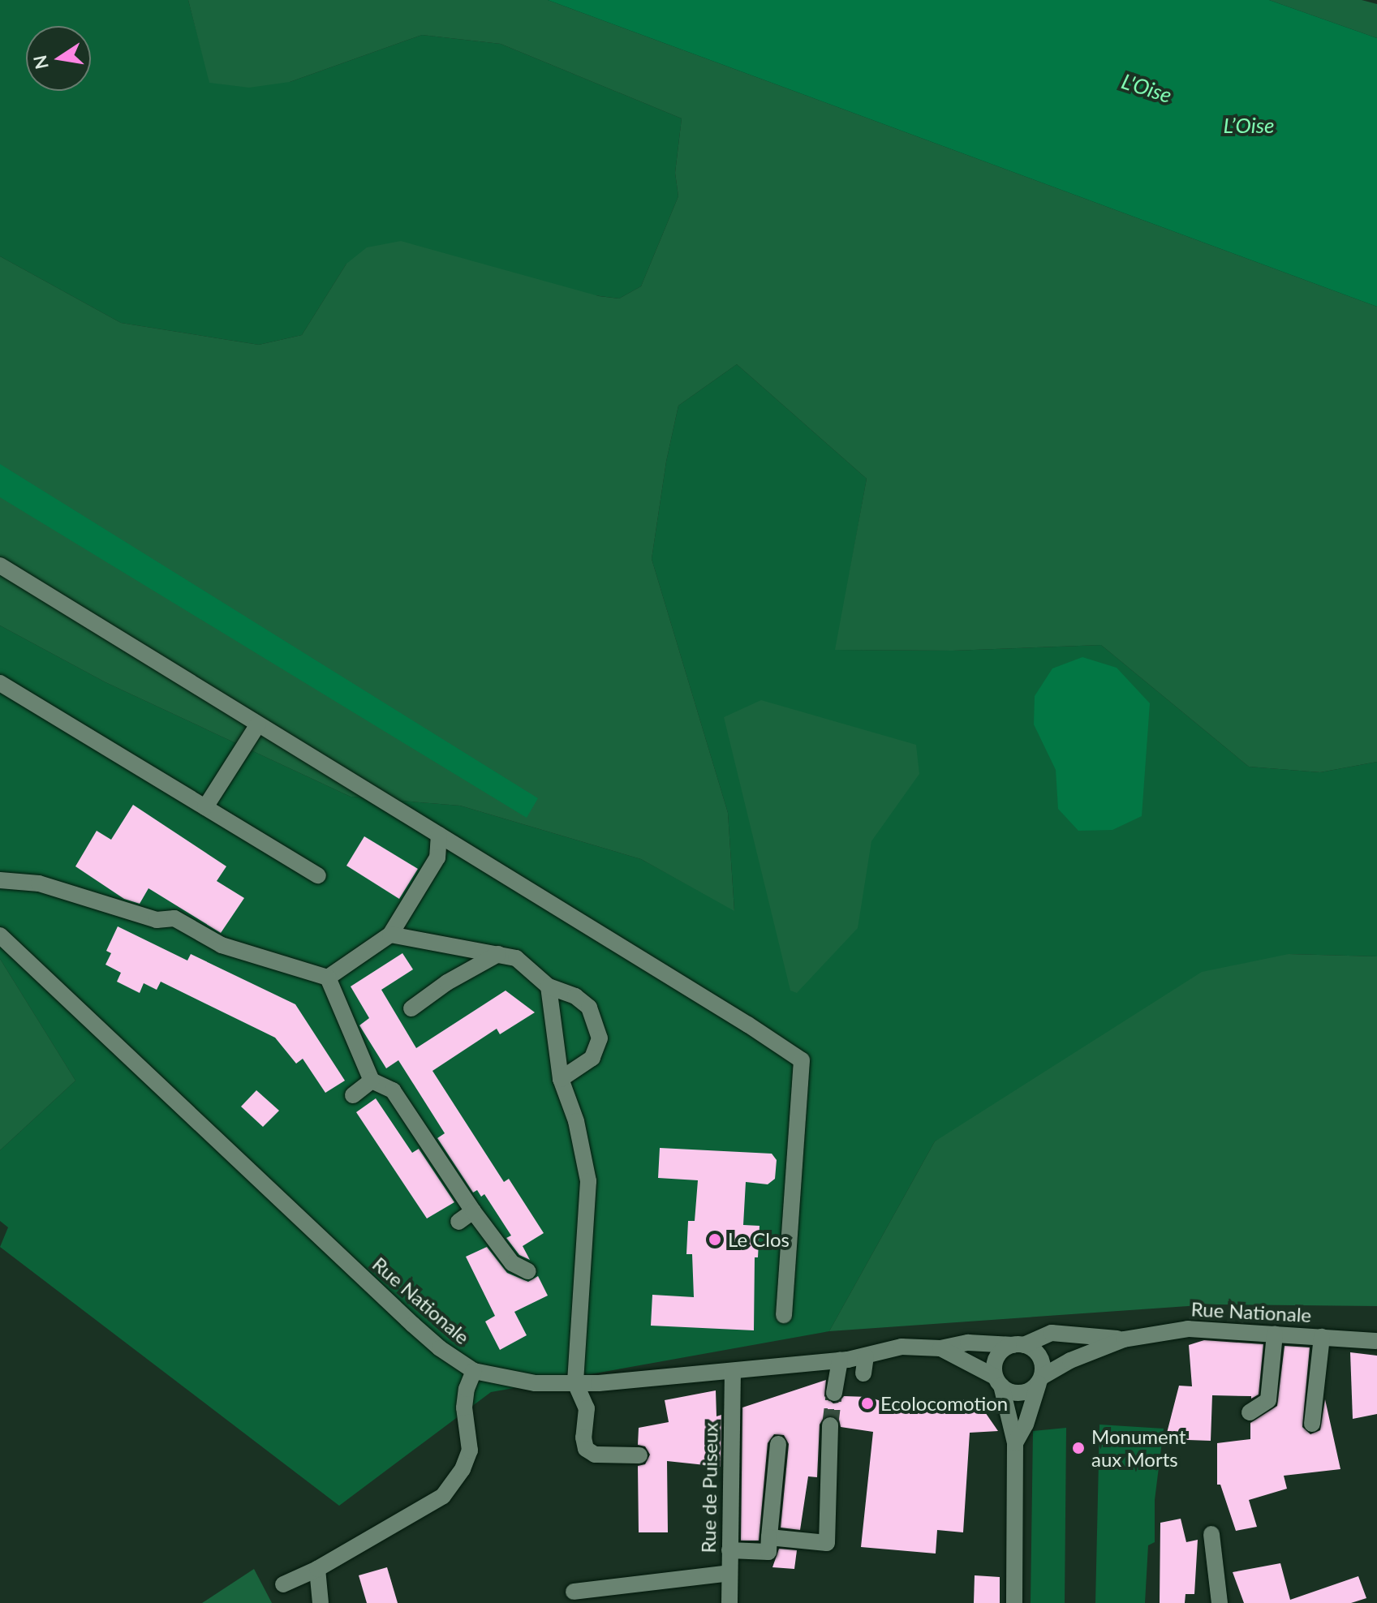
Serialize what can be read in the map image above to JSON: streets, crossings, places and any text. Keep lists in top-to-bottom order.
{
  "streets": {
    "street": ["Rue Nationale", "Rue de Puiseux"]
  },
  "crossings": [
    ["Rue Nationale", "Rue de Puiseux"]
  ],
  "water": ["L'Oise", "L’Oise"],
  "places": ["Le Clos", "Ecolocomotion", "Monument aux Morts"],
  "north": "left"
}
